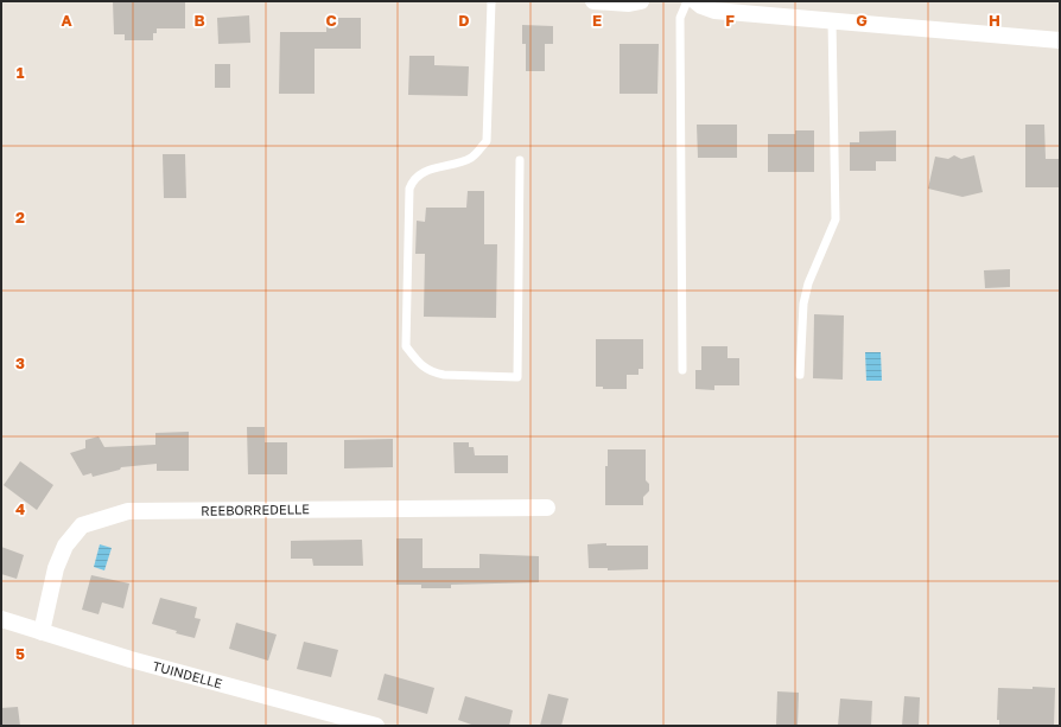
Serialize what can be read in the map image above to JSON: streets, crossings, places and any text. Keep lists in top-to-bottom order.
{
  "streets": {
    "street": ["REEBORREDELLE", "TUINDELLE"]
  },
  "crossings": [
    ["REEBORREDELLE", "TUINDELLE"]
  ],
  "grid": {
    "columns": [
      "A",
      "B",
      "C",
      "D",
      "E",
      "F",
      "G",
      "H"
    ],
    "rows": [
      "1",
      "2",
      "3",
      "4",
      "5"
    ]
  }
}
